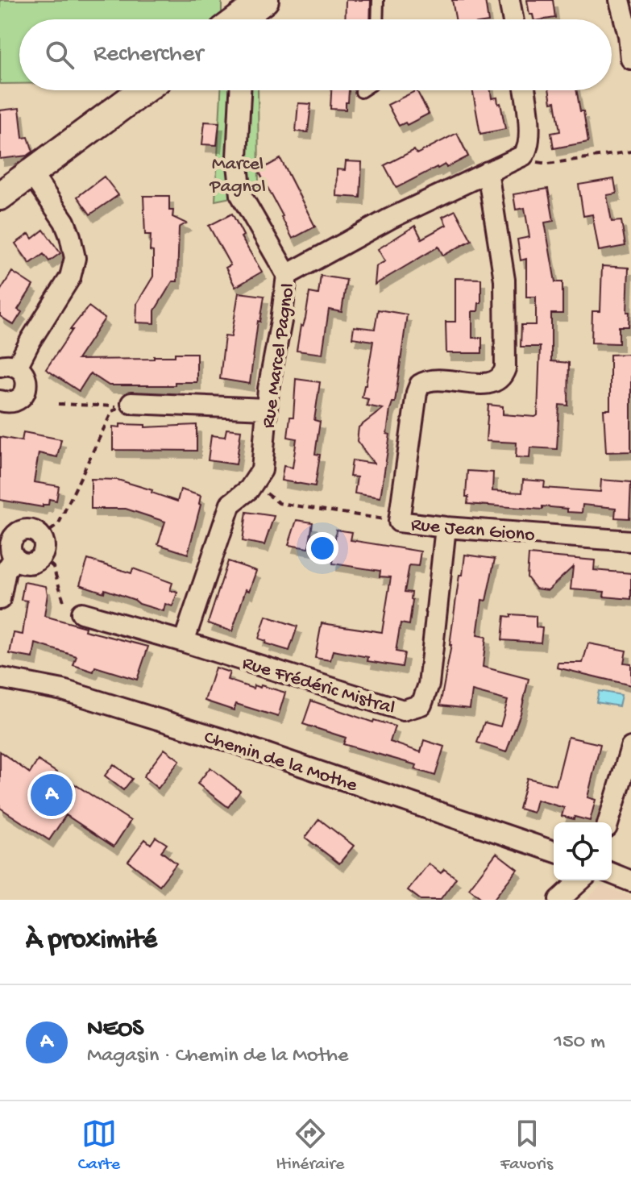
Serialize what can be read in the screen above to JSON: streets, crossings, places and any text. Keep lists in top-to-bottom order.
{
  "streets": {
    "street": [
      "Rue Marcel Pagnol",
      "Rue Jean Giono",
      "Rue Frédéric Mistral",
      "Chemin de la Mothe"
    ]
  },
  "crossings": [
    ["Rue Marcel Pagnol", "Rue Jean Giono"],
    ["Rue Marcel Pagnol", "Rue Frédéric Mistral"],
    ["Rue Jean Giono", "Rue Frédéric Mistral"]
  ],
  "parks": ["Marcel Pagnol"],
  "page": {
    "search": "Rechercher",
    "pins": "A",
    "heading": "À proximité",
    "list": [
      {
        "mark": "A",
        "name": "NEOS",
        "note": "Magasin · Chemin de la Mothe",
        "value": "150 m"
      }
    ],
    "nav": ["Carte", "Itinéraire", "Favoris"]
  }
}
